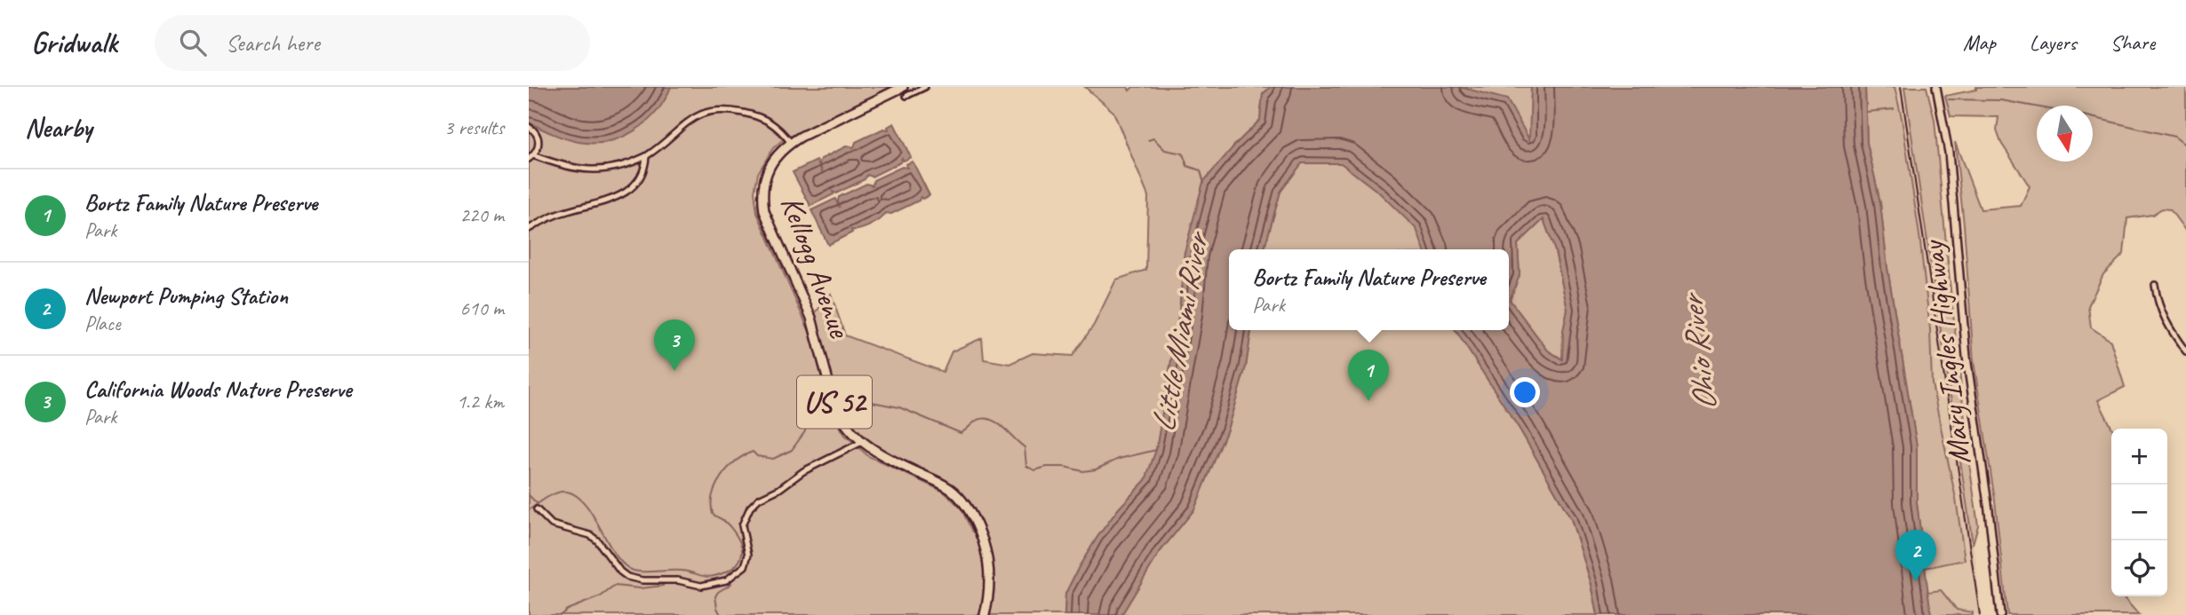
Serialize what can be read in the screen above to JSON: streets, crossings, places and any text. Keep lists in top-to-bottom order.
{
  "streets": {
    "main road": ["Kellogg Avenue", "US 52"],
    "street": ["Mary Ingles Highway"]
  },
  "water": ["Little Miami River", "Ohio River"],
  "north": "bottom",
  "page": {
    "header": "Gridwalk",
    "search": "Search here",
    "nav": ["Map", "Layers", "Share"],
    "heading": ["Nearby", "3 results"],
    "list": [
      {
        "mark": "1",
        "name": "Bortz Family Nature Preserve",
        "note": "Park",
        "value": "220 m"
      },
      {
        "mark": "2",
        "name": "Newport Pumping Station",
        "note": "Place",
        "value": "610 m"
      },
      {
        "mark": "3",
        "name": "California Woods Nature Preserve",
        "note": "Park",
        "value": "1.2 km"
      }
    ],
    "popup": ["Bortz Family Nature Preserve", "Park"],
    "pins": ["3", "1", "2"],
    "map_buttons": ["+", "−"]
  }
}
